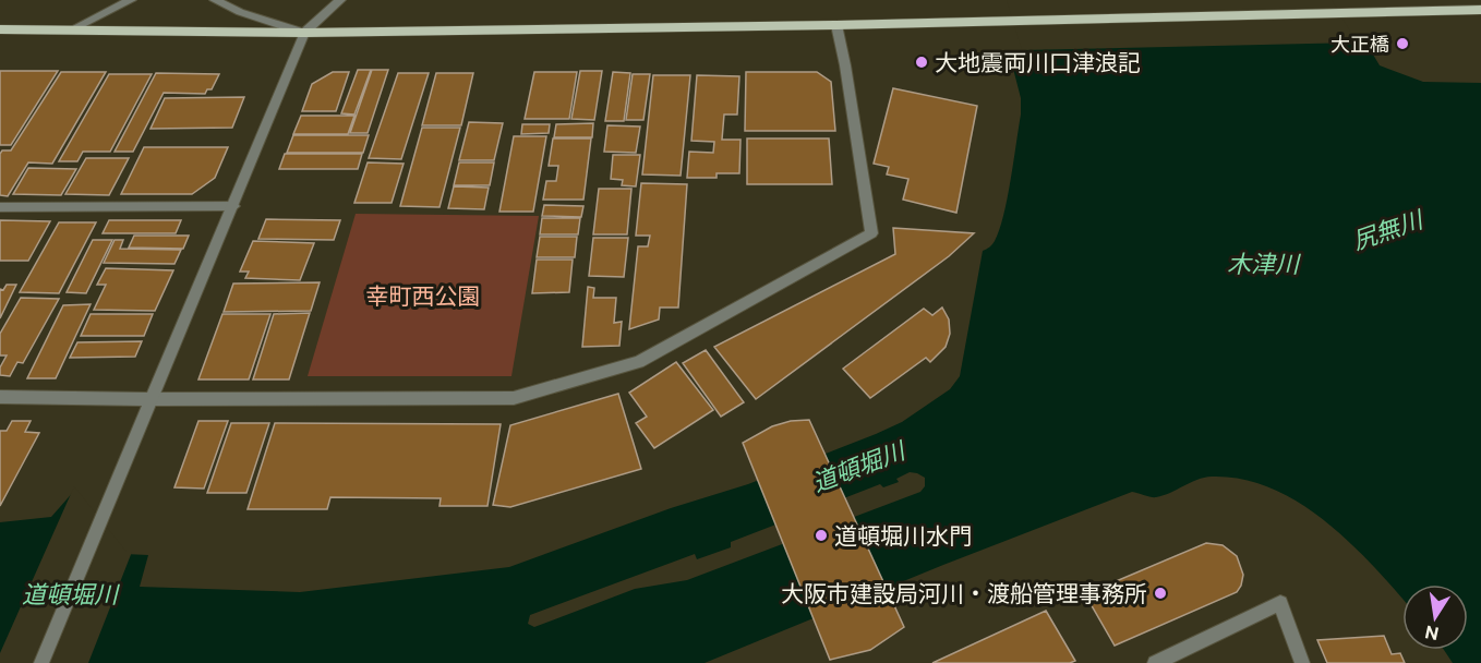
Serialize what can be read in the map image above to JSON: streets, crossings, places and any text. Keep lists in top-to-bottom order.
{
  "water": ["尻無川", "木津川", "道頓堀川"],
  "parks": ["幸町西公園"],
  "places": [
    "大正橋",
    "大地震両川口津浪記",
    "道頓堀川水門",
    "大阪市建設局河川・渡船管理事務所"
  ],
  "north": "bottom"
}
